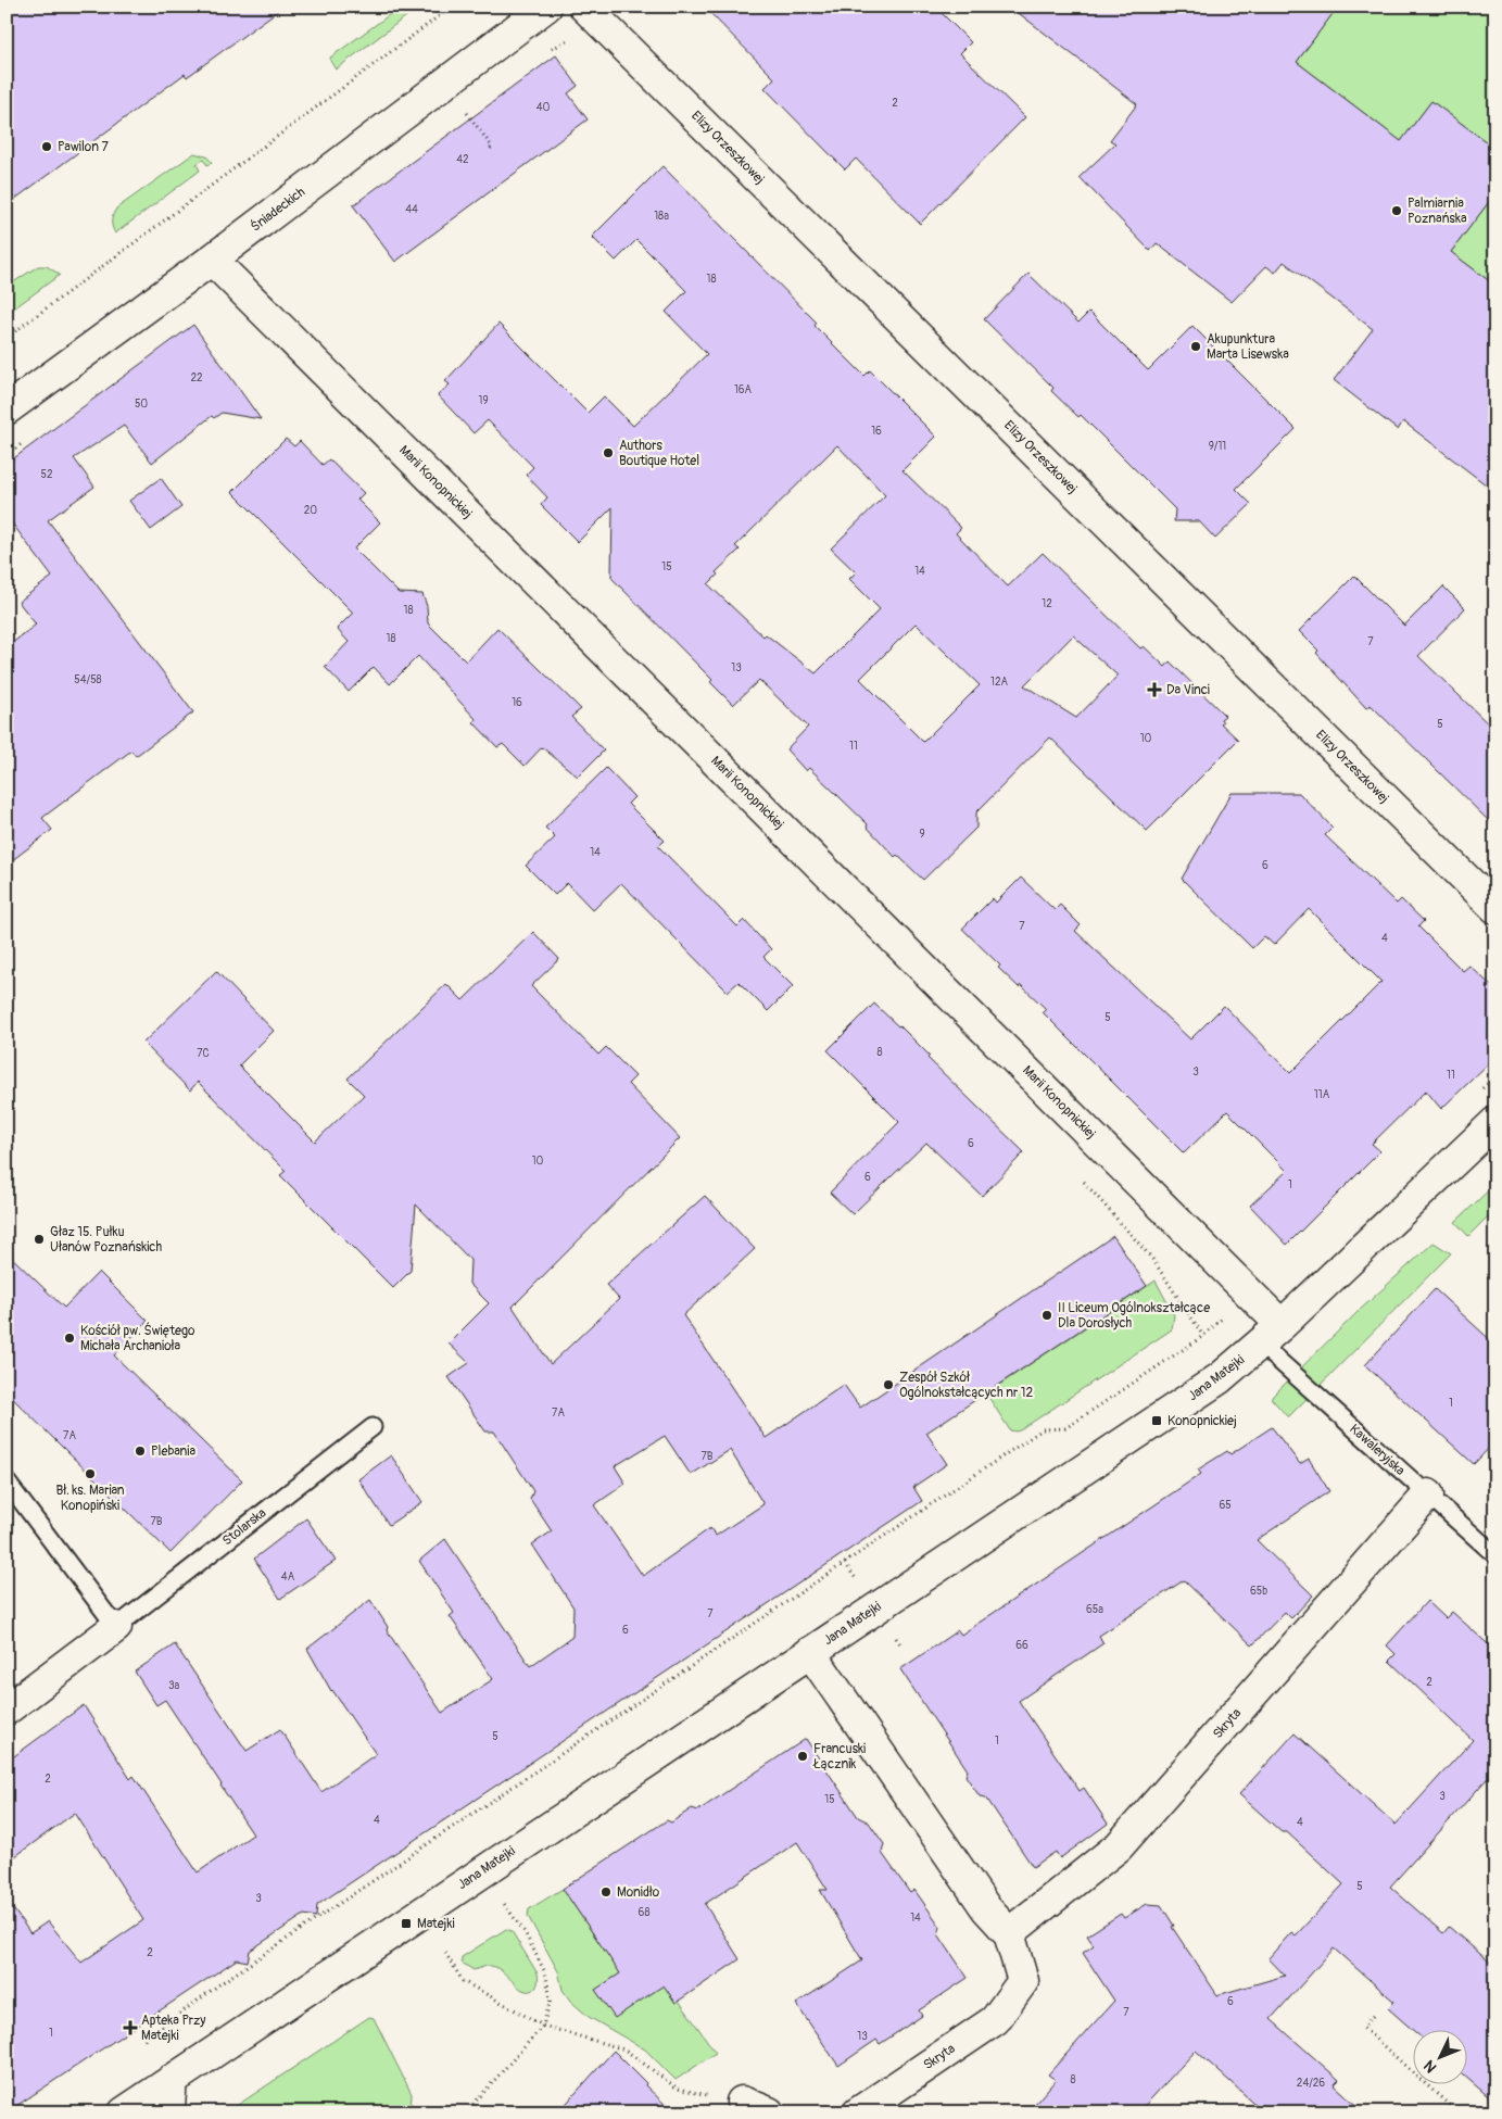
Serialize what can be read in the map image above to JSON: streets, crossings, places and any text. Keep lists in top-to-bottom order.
{
  "streets": {
    "street": [
      "Elizy Orzeszkowej",
      "Śniadeckich",
      "Marii Konopnickiej",
      "Jana Matejki",
      "Stolarska",
      "Skryta"
    ],
    "lane": ["Kawaleryjska"]
  },
  "crossings": [
    ["Śniadeckich", "Marii Konopnickiej"],
    ["Marii Konopnickiej", "Jana Matejki"],
    ["Marii Konopnickiej", "Kawaleryjska"],
    ["Jana Matejki", "Kawaleryjska"],
    ["Jana Matejki", "Skryta"],
    ["Kawaleryjska", "Skryta"]
  ],
  "places": {
    "other": [
      "Pawilon 7",
      "Palmiarnia Poznańska",
      "Akupunktura Marta Lisewska",
      "Authors Boutique Hotel",
      "Głaz 15. Pułku Ułanów Poznańskich",
      "II Liceum Ogólnokształcące Dla Dorosłych",
      "Kościół pw. Świętego Michała Archanioła",
      "Zespół Szkół Ogólnokstałcących nr 12",
      "Plebania",
      "Bł. ks. Marian Konopiński",
      "Francuski Łącznik",
      "Monidło"
    ],
    "health": ["Da Vinci", "Apteka Przy Matejki"],
    "transit": ["Konopnickiej", "Matejki"]
  },
  "house_numbers": [
    "2",
    "40",
    "42",
    "44",
    "18a",
    "18",
    "22",
    "16A",
    "19",
    "50",
    "16",
    "9/11",
    "52",
    "20",
    "15",
    "14",
    "12",
    "18",
    "18",
    "7",
    "13",
    "54/58",
    "12A",
    "16",
    "5",
    "10",
    "11",
    "9",
    "14",
    "6",
    "7",
    "4",
    "5",
    "8",
    "7C",
    "3",
    "11",
    "11A",
    "6",
    "10",
    "6",
    "1",
    "1",
    "7A",
    "7A",
    "7B",
    "65",
    "7B",
    "4A",
    "65b",
    "65a",
    "7",
    "6",
    "66",
    "2",
    "3a",
    "5",
    "1",
    "2",
    "3",
    "15",
    "4",
    "4",
    "5",
    "3",
    "68",
    "14",
    "2",
    "6",
    "7",
    "1",
    "13",
    "8",
    "24/26"
  ],
  "north": "bottom left"
}
